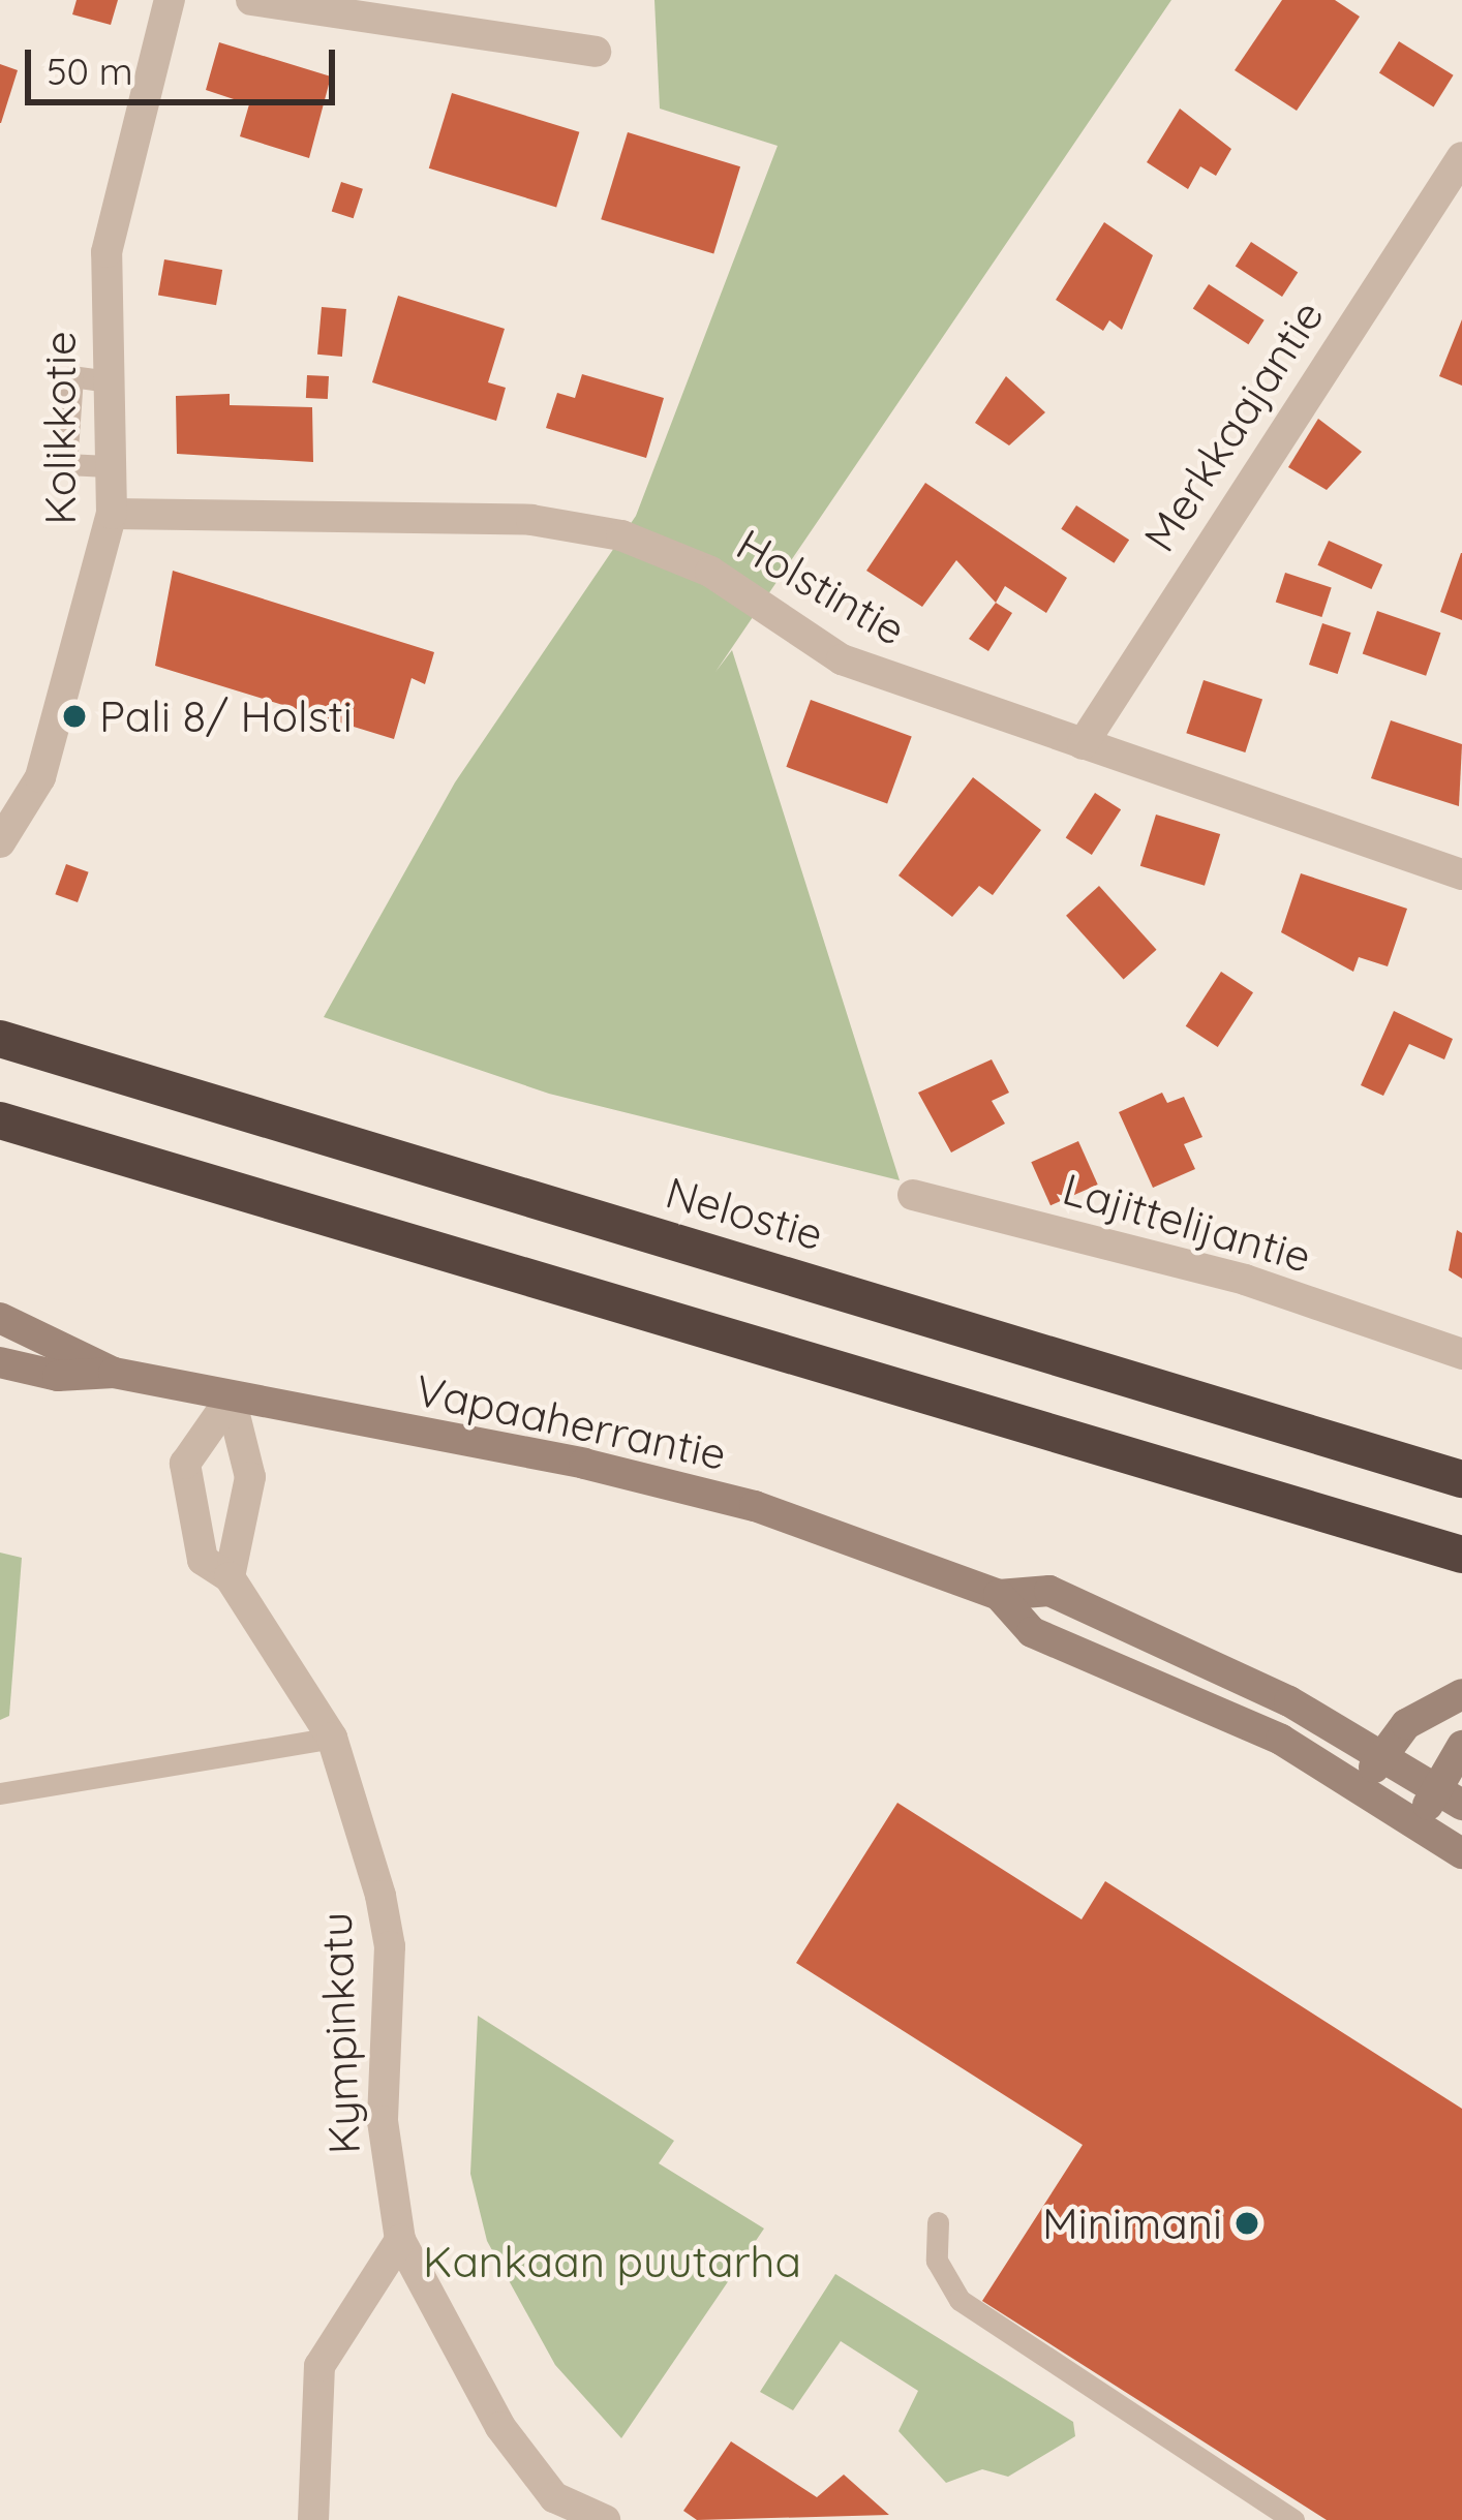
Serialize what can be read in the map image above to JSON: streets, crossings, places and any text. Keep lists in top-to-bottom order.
{
  "streets": {
    "highway": ["Nelostie"],
    "street": [
      "Merkkaajantie",
      "Kolikkotie",
      "Holstintie",
      "Lajittelijantie",
      "Vapaaherrantie",
      "Kympinkatu"
    ]
  },
  "crossings": [
    ["Merkkaajantie", "Holstintie"],
    ["Kolikkotie", "Holstintie"],
    ["Vapaaherrantie", "Kympinkatu"]
  ],
  "parks": ["Kankaan puutarha"],
  "places": ["Pali 8/ Holsti", "Minimani"],
  "scale_bar": "50 m"
}
